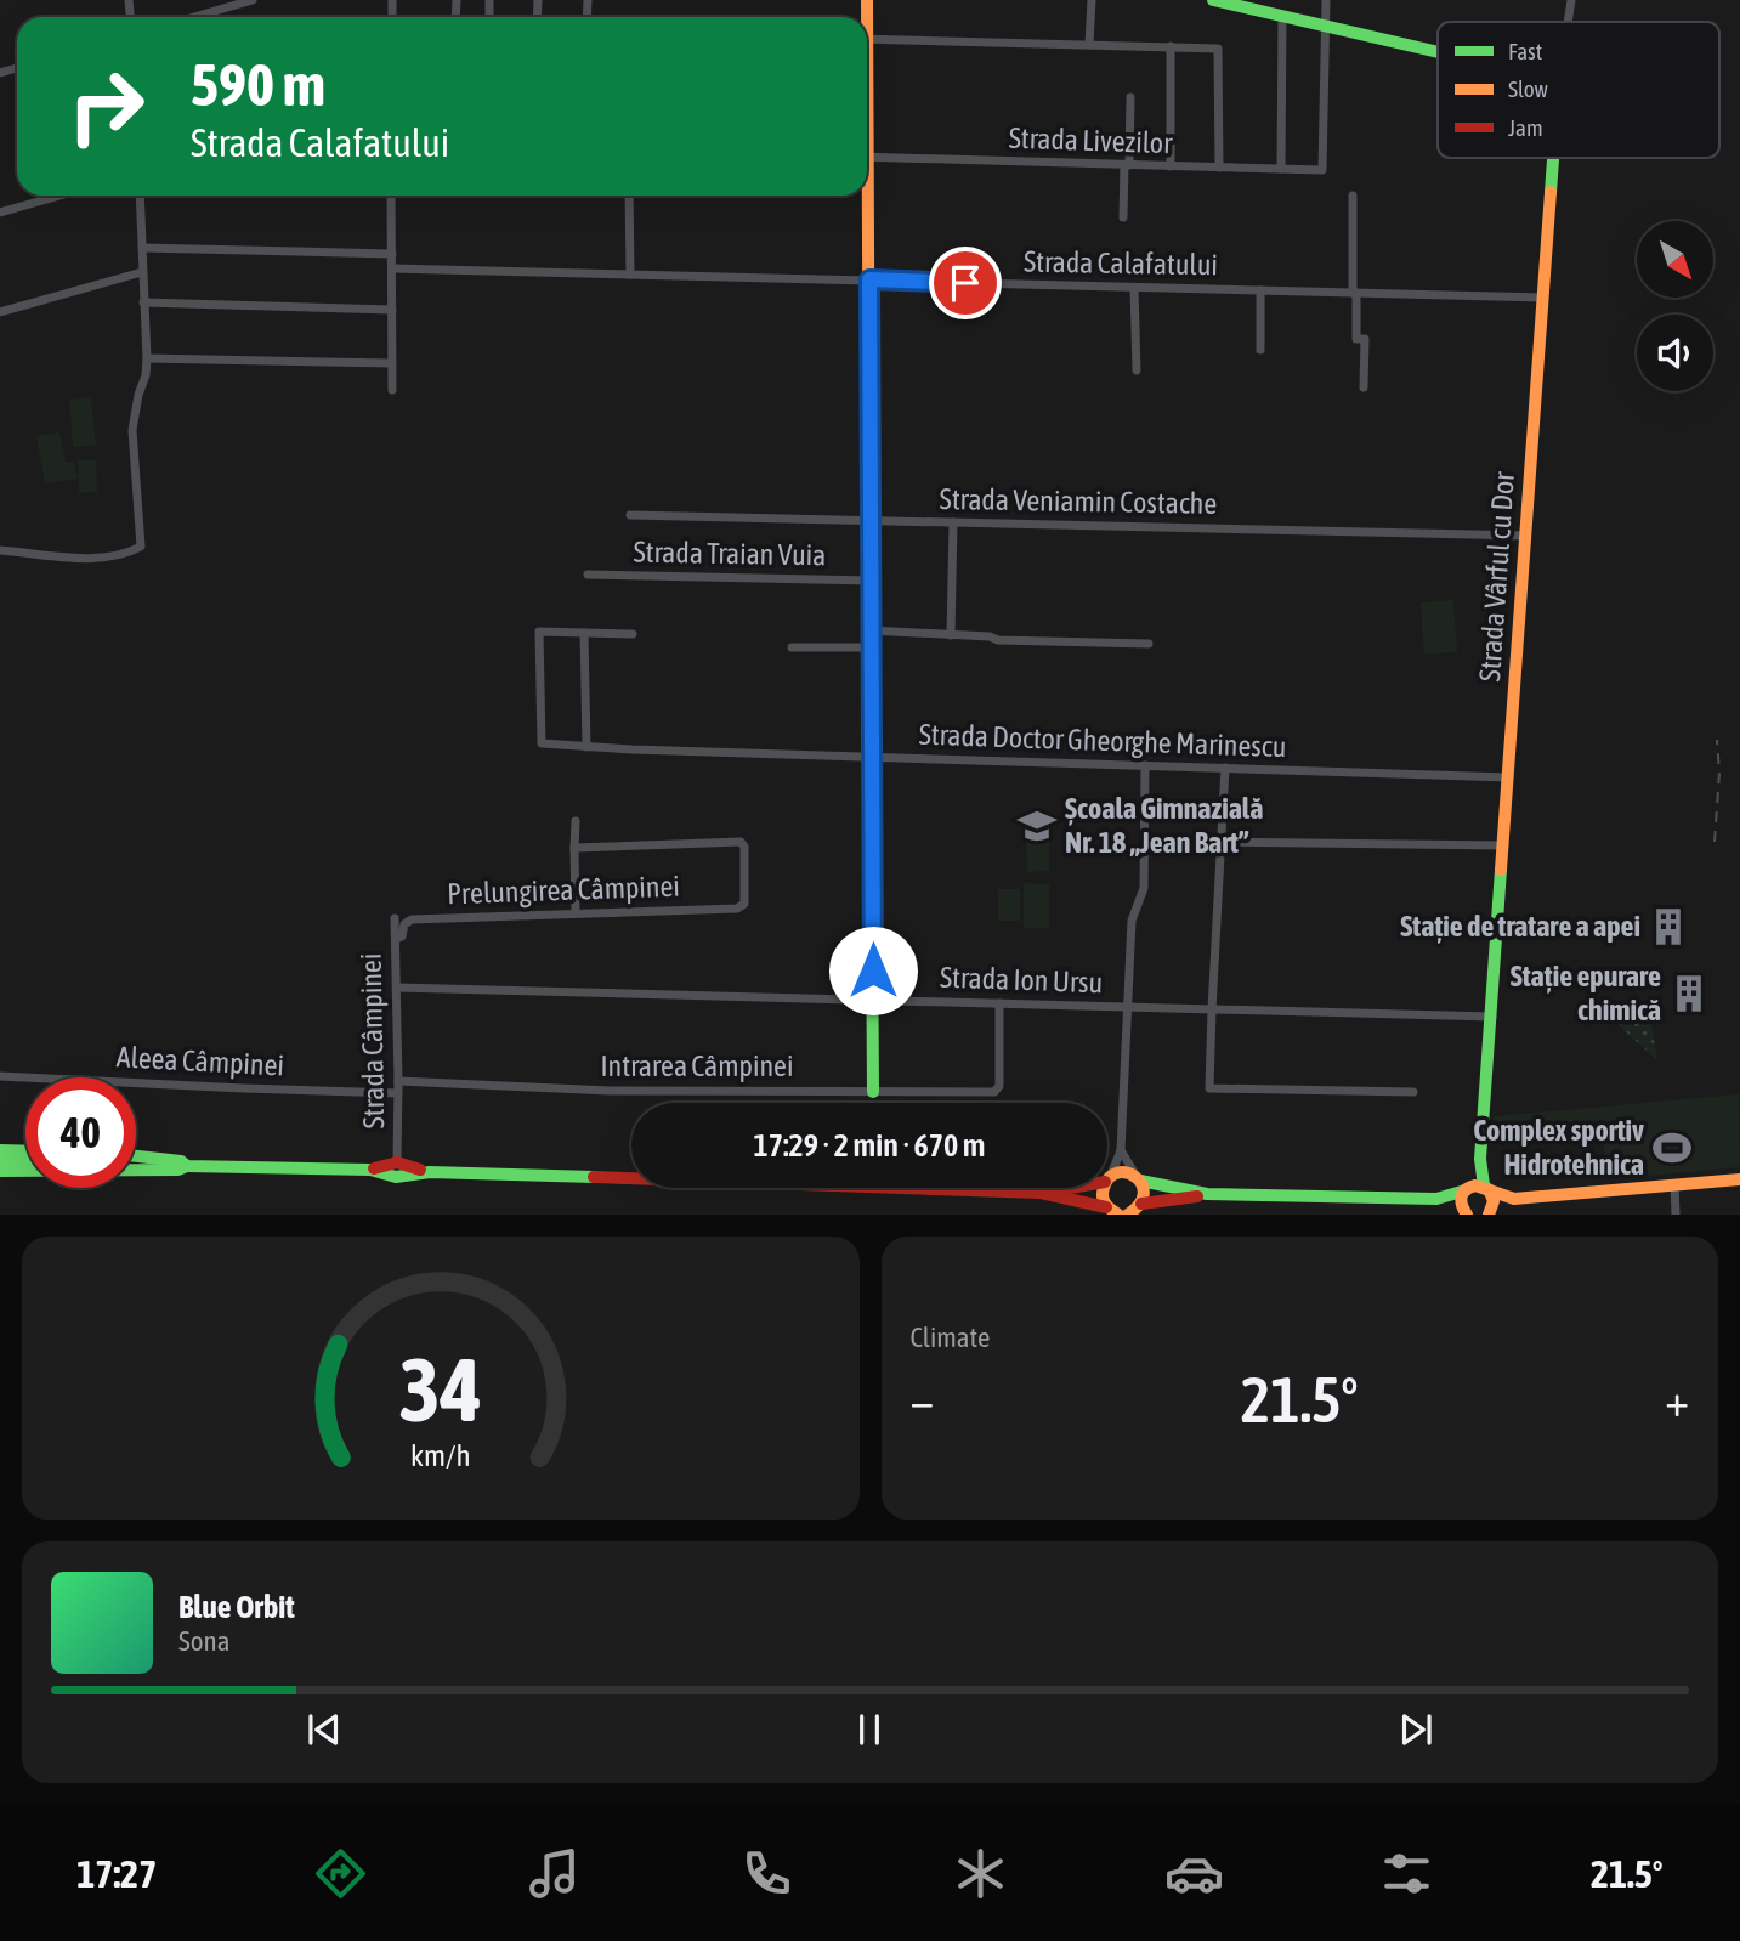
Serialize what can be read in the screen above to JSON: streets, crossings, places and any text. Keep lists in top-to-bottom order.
{
  "streets": {
    "street": [
      "Strada Livezilor",
      "Strada Calafatului",
      "Strada Veniamin Costache",
      "Strada Traian Vuia",
      "Strada Vârful cu Dor",
      "Strada Doctor Gheorghe Marinescu",
      "Prelungirea Câmpinei",
      "Strada Ion Ursu",
      "Strada Câmpinei",
      "Aleea Câmpinei",
      "Intrarea Câmpinei"
    ]
  },
  "crossings": [
    ["Strada Calafatului", "Strada Vârful cu Dor"],
    ["Strada Veniamin Costache", "Strada Vârful cu Dor"],
    ["Strada Vârful cu Dor", "Strada Doctor Gheorghe Marinescu"],
    ["Strada Vârful cu Dor", "Strada Ion Ursu"],
    ["Prelungirea Câmpinei", "Strada Câmpinei"],
    ["Strada Ion Ursu", "Strada Câmpinei"],
    ["Strada Ion Ursu", "Intrarea Câmpinei"],
    ["Strada Câmpinei", "Aleea Câmpinei"],
    ["Strada Câmpinei", "Intrarea Câmpinei"]
  ],
  "places": {
    "school or university": ["Școala Gimnazială Nr. 18 „Jean Bart”"],
    "building": ["Stație de tratare a apei", "Stație epurare chimică"],
    "sports": ["Complex sportiv Hidrotehnica"]
  },
  "legend": ["Fast", "Slow", "Jam"],
  "north": "bottom right",
  "page": {
    "turn": ["590 m", "Strada Calafatului"],
    "limit": "40",
    "trip": "17:29 · 2 min · 670 m",
    "tile": "Climate",
    "heat": ["−", "21.5°", "+"],
    "song": ["Blue Orbit", "Sona"],
    "tabs": ["17:27", "21.5°"],
    "gauge": ["34", "km/h"]
  }
}
